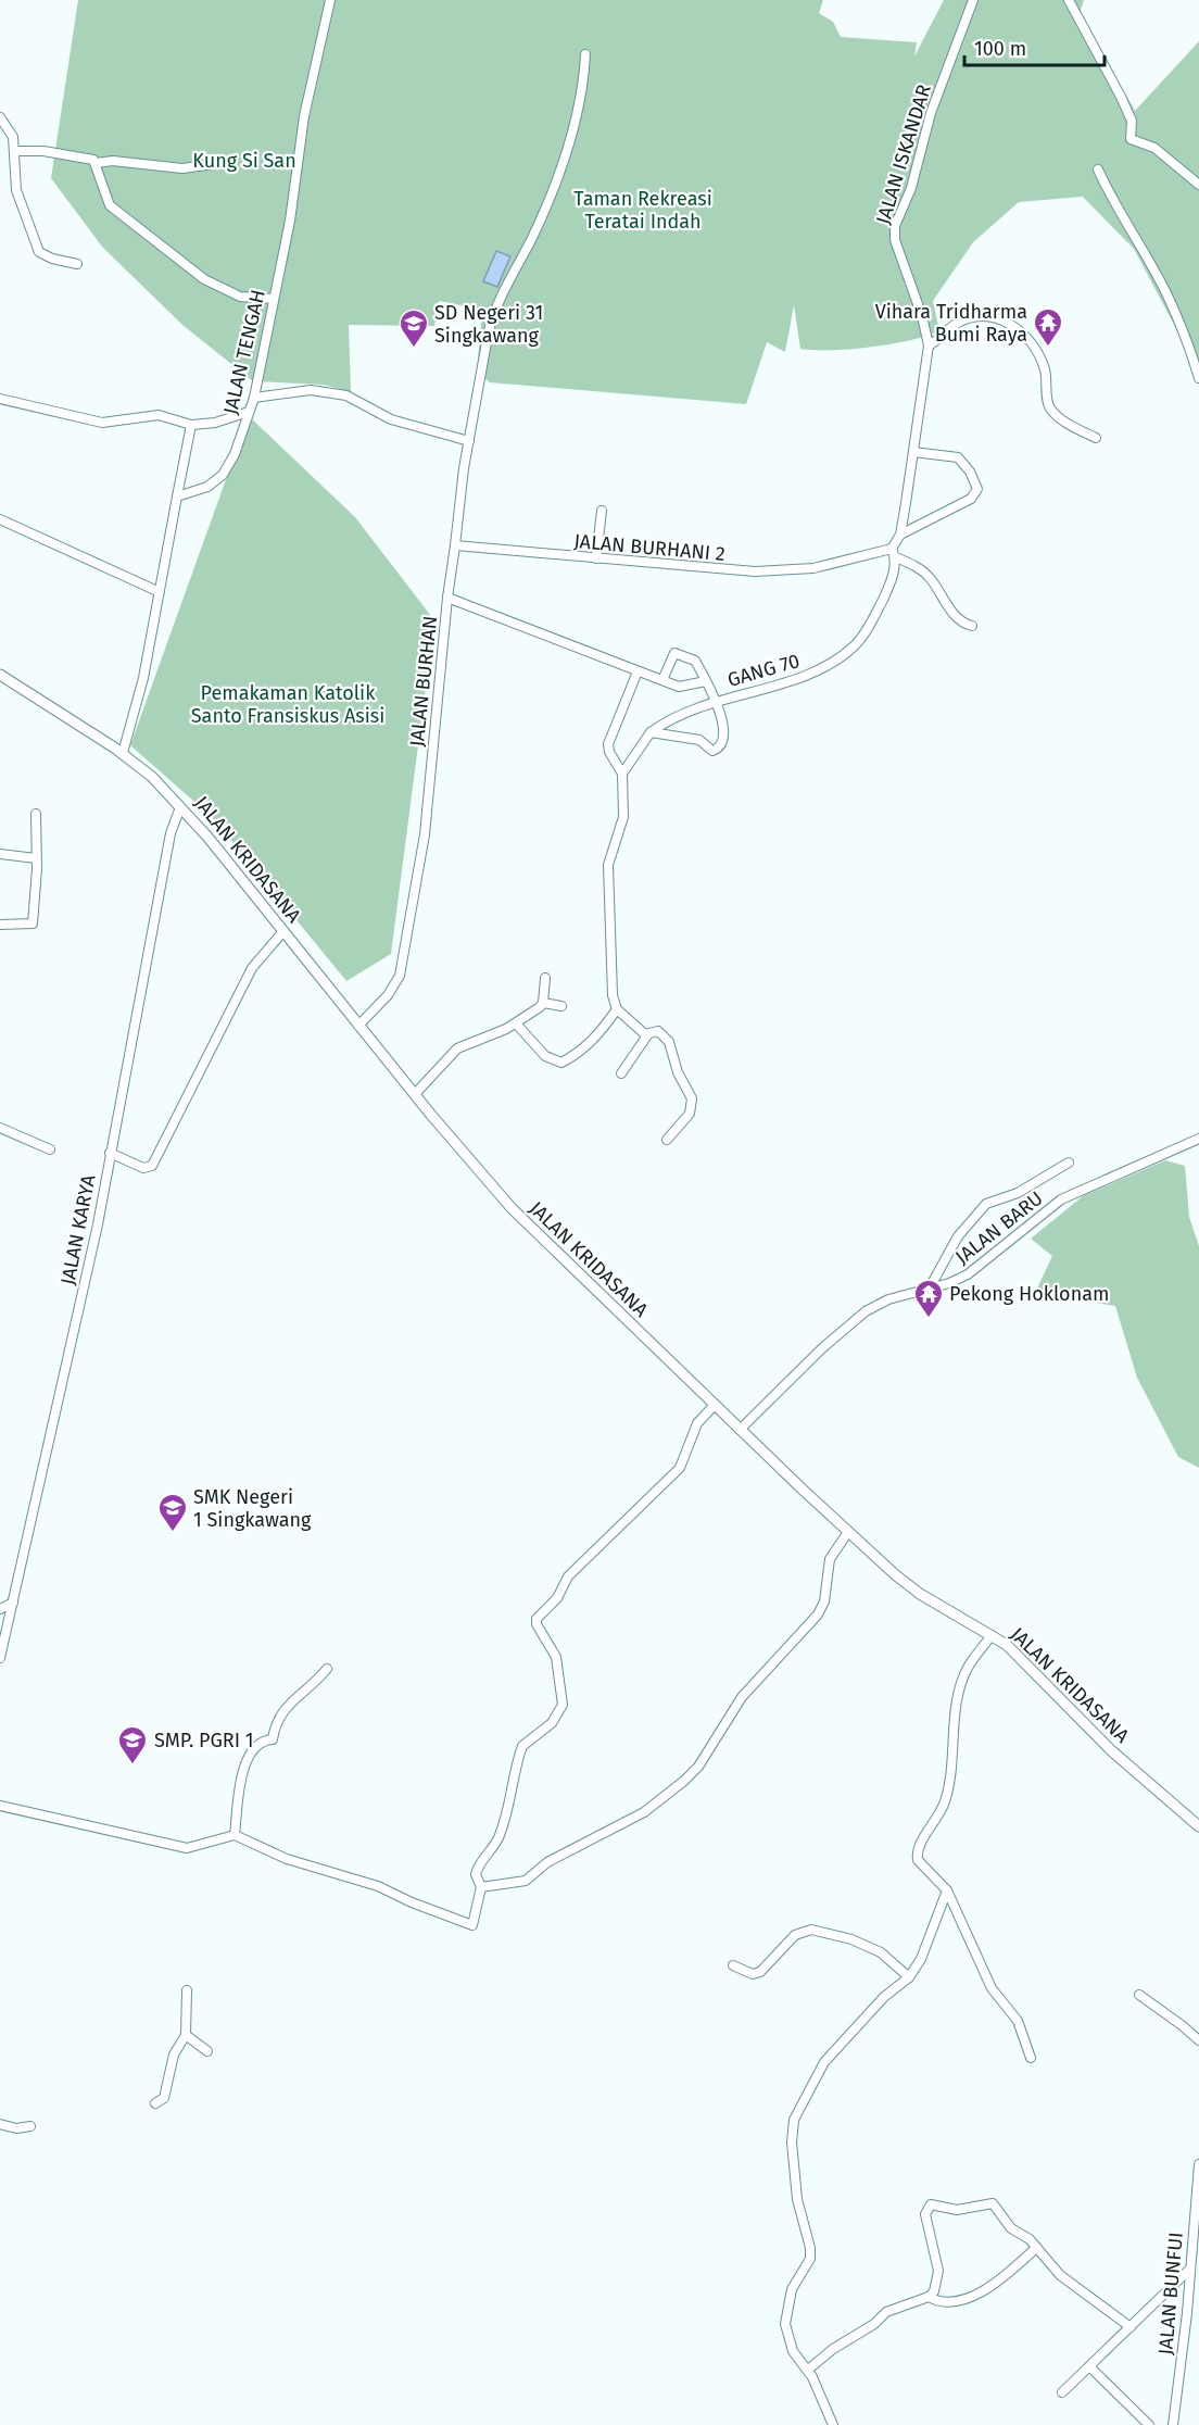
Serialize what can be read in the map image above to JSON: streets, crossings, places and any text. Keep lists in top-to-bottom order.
{
  "streets": {
    "street": [
      "JALAN ISKANDAR",
      "JALAN TENGAH",
      "JALAN BURHANI 2",
      "GANG 70",
      "JALAN BURHAN",
      "JALAN KRIDASANA",
      "JALAN BARU",
      "JALAN KARYA",
      "JALAN BUNFUI"
    ]
  },
  "crossings": [
    ["JALAN ISKANDAR", "JALAN BURHANI 2"],
    ["JALAN BURHAN", "JALAN KRIDASANA"],
    ["JALAN KRIDASANA", "JALAN BARU"],
    ["JALAN KRIDASANA", "JALAN KARYA"]
  ],
  "parks": ["Kung Si San", "Taman Rekreasi Teratai Indah", "Pemakaman Katolik Santo Fransiskus Asisi"],
  "places": {
    "temple": ["Vihara Tridharma Bumi Raya", "Pekong Hoklonam"],
    "school or university": ["SD Negeri 31 Singkawang", "SMK Negeri 1 Singkawang", "SMP. PGRI 1"]
  },
  "scale_bar": "100 m"
}
